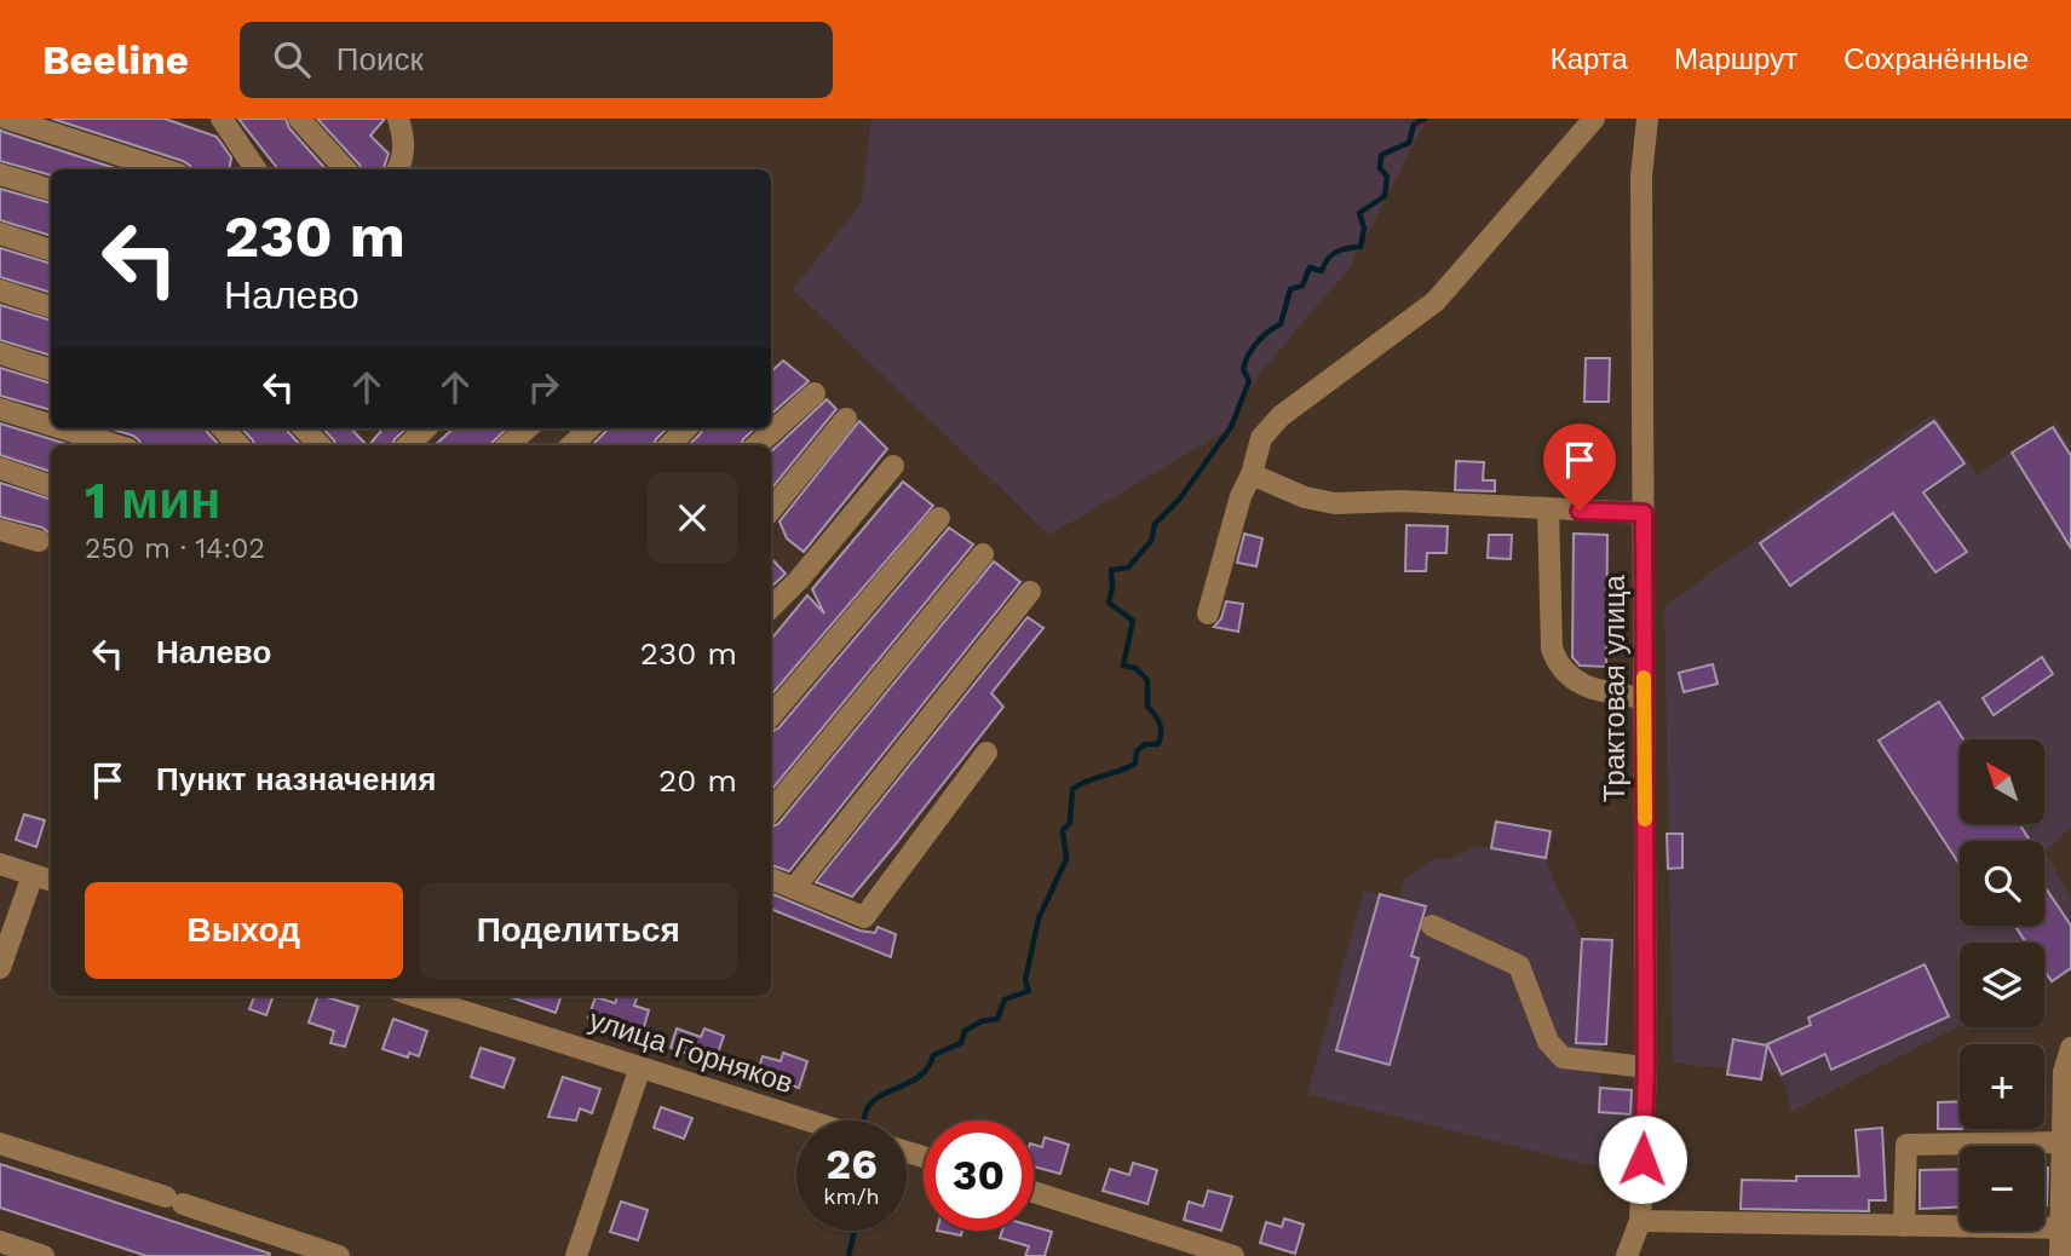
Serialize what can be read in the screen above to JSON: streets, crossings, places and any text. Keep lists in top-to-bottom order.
{
  "streets": {
    "street": ["Трактовая улица", "улица Горняков"]
  },
  "north": "top left",
  "page": {
    "header": "Beeline",
    "search": "Поиск",
    "nav": ["Карта", "Маршрут", "Сохранённые"],
    "turn": ["230 m", "Налево"],
    "heading": ["1 мин", "250 m · 14:02"],
    "list": [
      {
        "name": "Налево",
        "value": "230 m"
      },
      {
        "name": "Пункт назначения",
        "value": "20 m"
      }
    ],
    "map_buttons": ["+", "−"],
    "buttons": ["Выход", "Поделиться"],
    "speed": "26 km/h",
    "limit": "30"
  }
}
